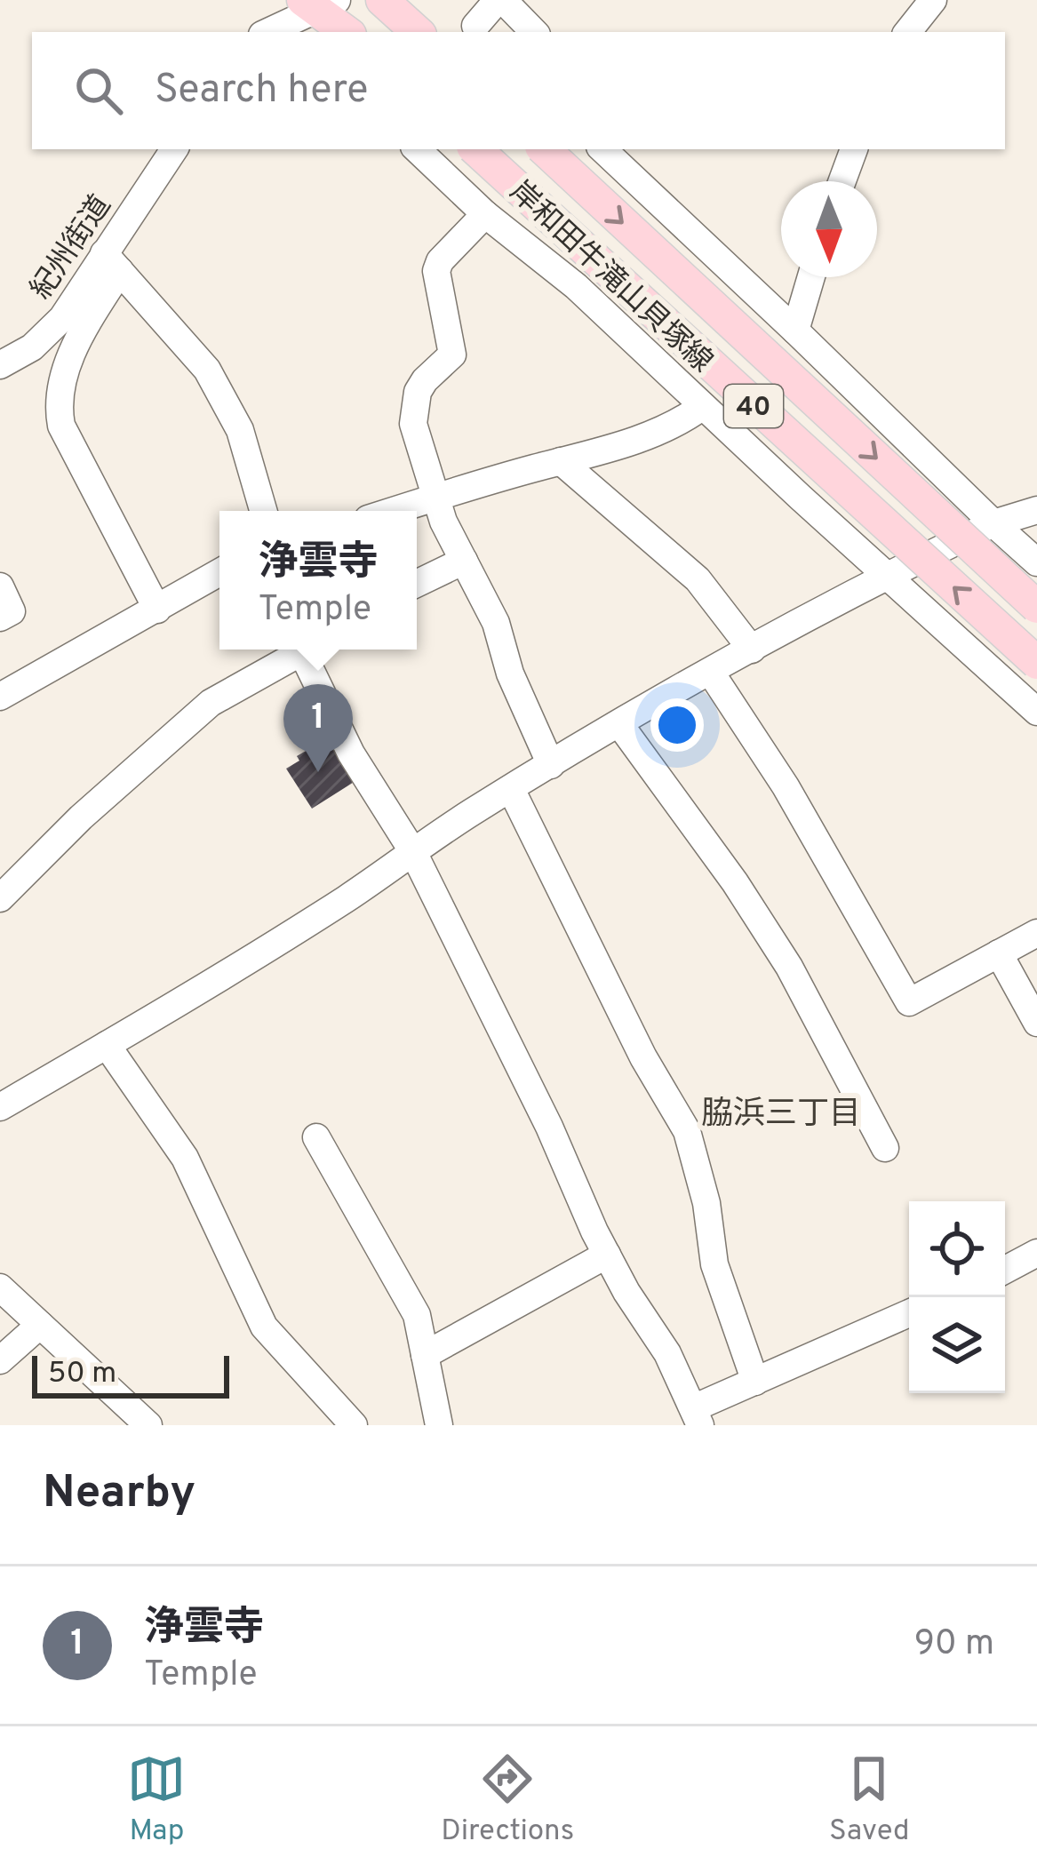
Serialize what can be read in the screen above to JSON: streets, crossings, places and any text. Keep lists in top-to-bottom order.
{
  "streets": {
    "main road": ["岸和田牛滝山貝塚線", "40"],
    "street": ["紀州街道"]
  },
  "districts": ["脇浜三丁目"],
  "scale_bar": "50 m",
  "north": "bottom",
  "page": {
    "search": "Search here",
    "popup": ["浄雲寺", "Temple"],
    "pins": "1",
    "scale": "50 m",
    "heading": "Nearby",
    "list": [
      {
        "mark": "1",
        "name": "浄雲寺",
        "note": "Temple",
        "value": "90 m"
      }
    ],
    "nav": ["Map", "Directions", "Saved"]
  }
}
